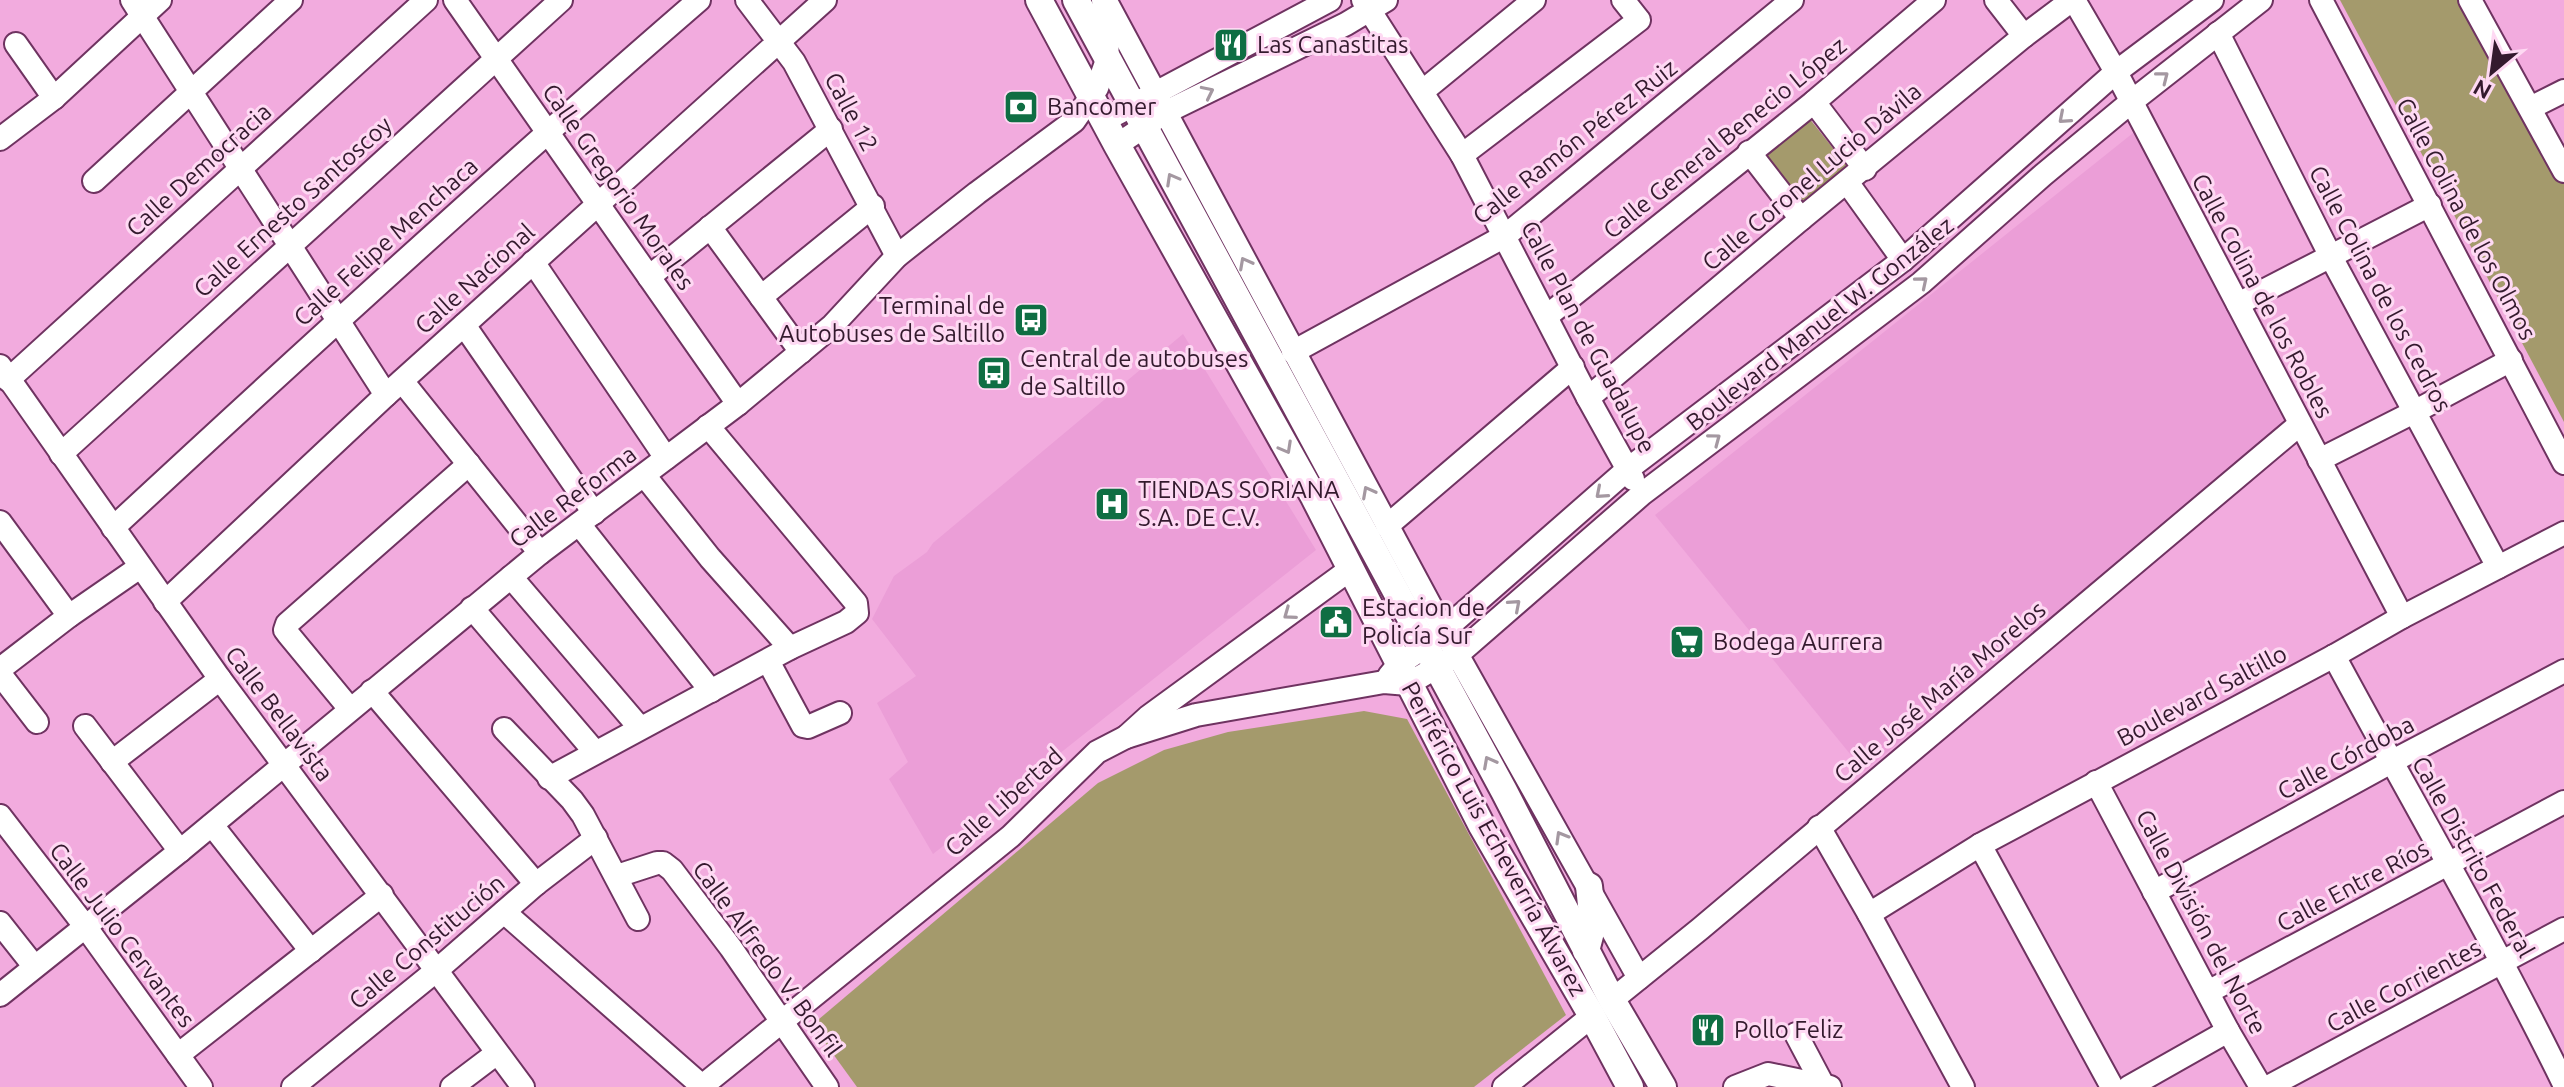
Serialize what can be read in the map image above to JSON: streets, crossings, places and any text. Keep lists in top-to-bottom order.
{
  "streets": {
    "main road": ["Periférico Luis Echeverría Álvarez"],
    "street": [
      "Calle 12",
      "Calle General Benecio López",
      "Calle Ramón Pérez Ruiz",
      "Calle Democracia",
      "Calle Coronel Lucio Dávila",
      "Calle Gregorio Morales",
      "Calle Ernesto Santoscoy",
      "Calle Colina de los Olmos",
      "Calle Felipe Menchaca",
      "Calle Nacional",
      "Calle Colina de los Cedros",
      "Calle Colina de los Robles",
      "Boulevard Manuel W. González",
      "Calle Plan de Guadalupe",
      "Calle Reforma",
      "Calle José María Morelos",
      "Boulevard Saltillo",
      "Calle Bellavista",
      "Calle Córdoba",
      "Calle Libertad",
      "Calle Distrito Federal",
      "Calle Entre Ríos",
      "Calle División del Norte",
      "Calle Julio Cervantes",
      "Calle Constitución",
      "Calle Alfredo V. Bonfil",
      "Calle Corrientes"
    ]
  },
  "crossings": [
    ["Calle 12", "Calle Nacional"],
    ["Calle 12", "Calle Reforma"],
    ["Calle General Benecio López", "Calle Plan de Guadalupe"],
    ["Calle Ramón Pérez Ruiz", "Calle Plan de Guadalupe"],
    ["Calle Democracia", "Calle Bellavista"],
    ["Calle Coronel Lucio Dávila", "Calle Colina de los Robles"],
    ["Calle Coronel Lucio Dávila", "Calle Plan de Guadalupe"],
    ["Calle Gregorio Morales", "Calle Ernesto Santoscoy"],
    ["Calle Gregorio Morales", "Calle Felipe Menchaca"],
    ["Calle Gregorio Morales", "Calle Nacional"],
    ["Calle Gregorio Morales", "Calle Reforma"],
    ["Calle Ernesto Santoscoy", "Calle Bellavista"],
    ["Calle Felipe Menchaca", "Calle Bellavista"],
    ["Calle Nacional", "Calle Bellavista"],
    ["Calle Colina de los Cedros", "Boulevard Manuel W. González"],
    ["Calle Colina de los Cedros", "Boulevard Saltillo"],
    ["Calle Colina de los Robles", "Boulevard Manuel W. González"],
    ["Calle Colina de los Robles", "Calle José María Morelos"],
    ["Calle Colina de los Robles", "Boulevard Saltillo"],
    ["Boulevard Manuel W. González", "Calle Plan de Guadalupe"],
    ["Boulevard Manuel W. González", "Calle Libertad"],
    ["Boulevard Manuel W. González", "Periférico Luis Echeverría Álvarez"],
    ["Calle Reforma", "Calle Bellavista"],
    ["Calle Reforma", "Periférico Luis Echeverría Álvarez"],
    ["Calle Reforma", "Calle Julio Cervantes"],
    ["Calle José María Morelos", "Periférico Luis Echeverría Álvarez"],
    ["Boulevard Saltillo", "Calle Distrito Federal"],
    ["Boulevard Saltillo", "Calle División del Norte"],
    ["Calle Bellavista", "Calle Constitución"],
    ["Calle Córdoba", "Calle Distrito Federal"],
    ["Calle Córdoba", "Calle División del Norte"],
    ["Calle Libertad", "Periférico Luis Echeverría Álvarez"],
    ["Calle Libertad", "Calle Alfredo V. Bonfil"],
    ["Calle Distrito Federal", "Calle Entre Ríos"],
    ["Calle Distrito Federal", "Calle Corrientes"],
    ["Calle Entre Ríos", "Calle División del Norte"]
  ],
  "places": {
    "restaurant": ["Las Canastitas", "Pollo Feliz"],
    "bank": ["Bancomer"],
    "bus stop": ["Terminal de Autobuses de Saltillo", "Central de autobuses de Saltillo"],
    "hospital": ["TIENDAS SORIANA S.A. DE C.V."],
    "public building": ["Estacion de Policía Sur"],
    "supermarket": ["Bodega Aurrera"]
  },
  "north": "bottom left"
}
